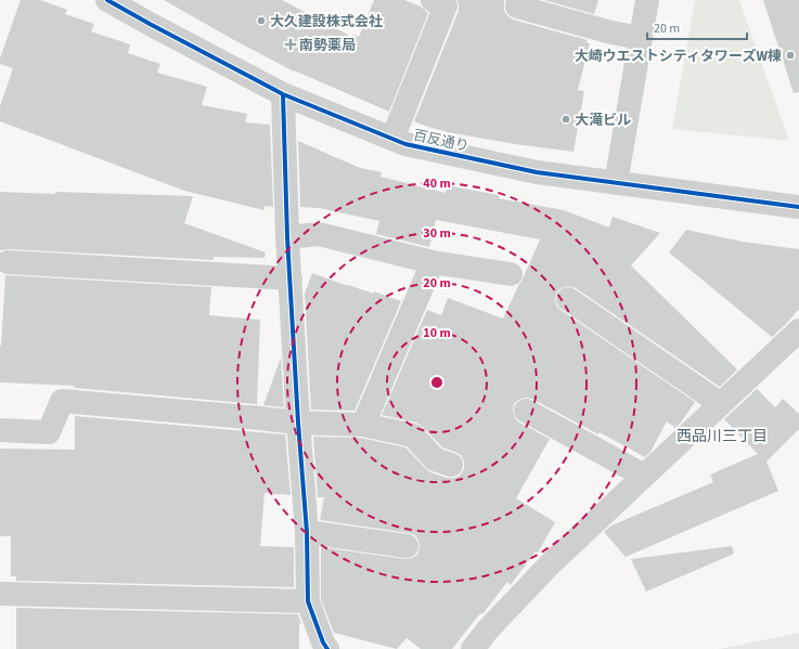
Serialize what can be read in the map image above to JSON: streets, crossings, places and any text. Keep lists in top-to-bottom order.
{
  "streets": {
    "street": ["百反通り"]
  },
  "districts": ["西品川三丁目"],
  "places": {
    "other": ["大久建設株式会社", "大崎ウエストシティタワーズW棟", "大滝ビル"],
    "health": ["南勢薬局"]
  },
  "scale_bar": "20 m",
  "rings": [
    "40 m",
    "30 m",
    "20 m",
    "10 m"
  ]
}
